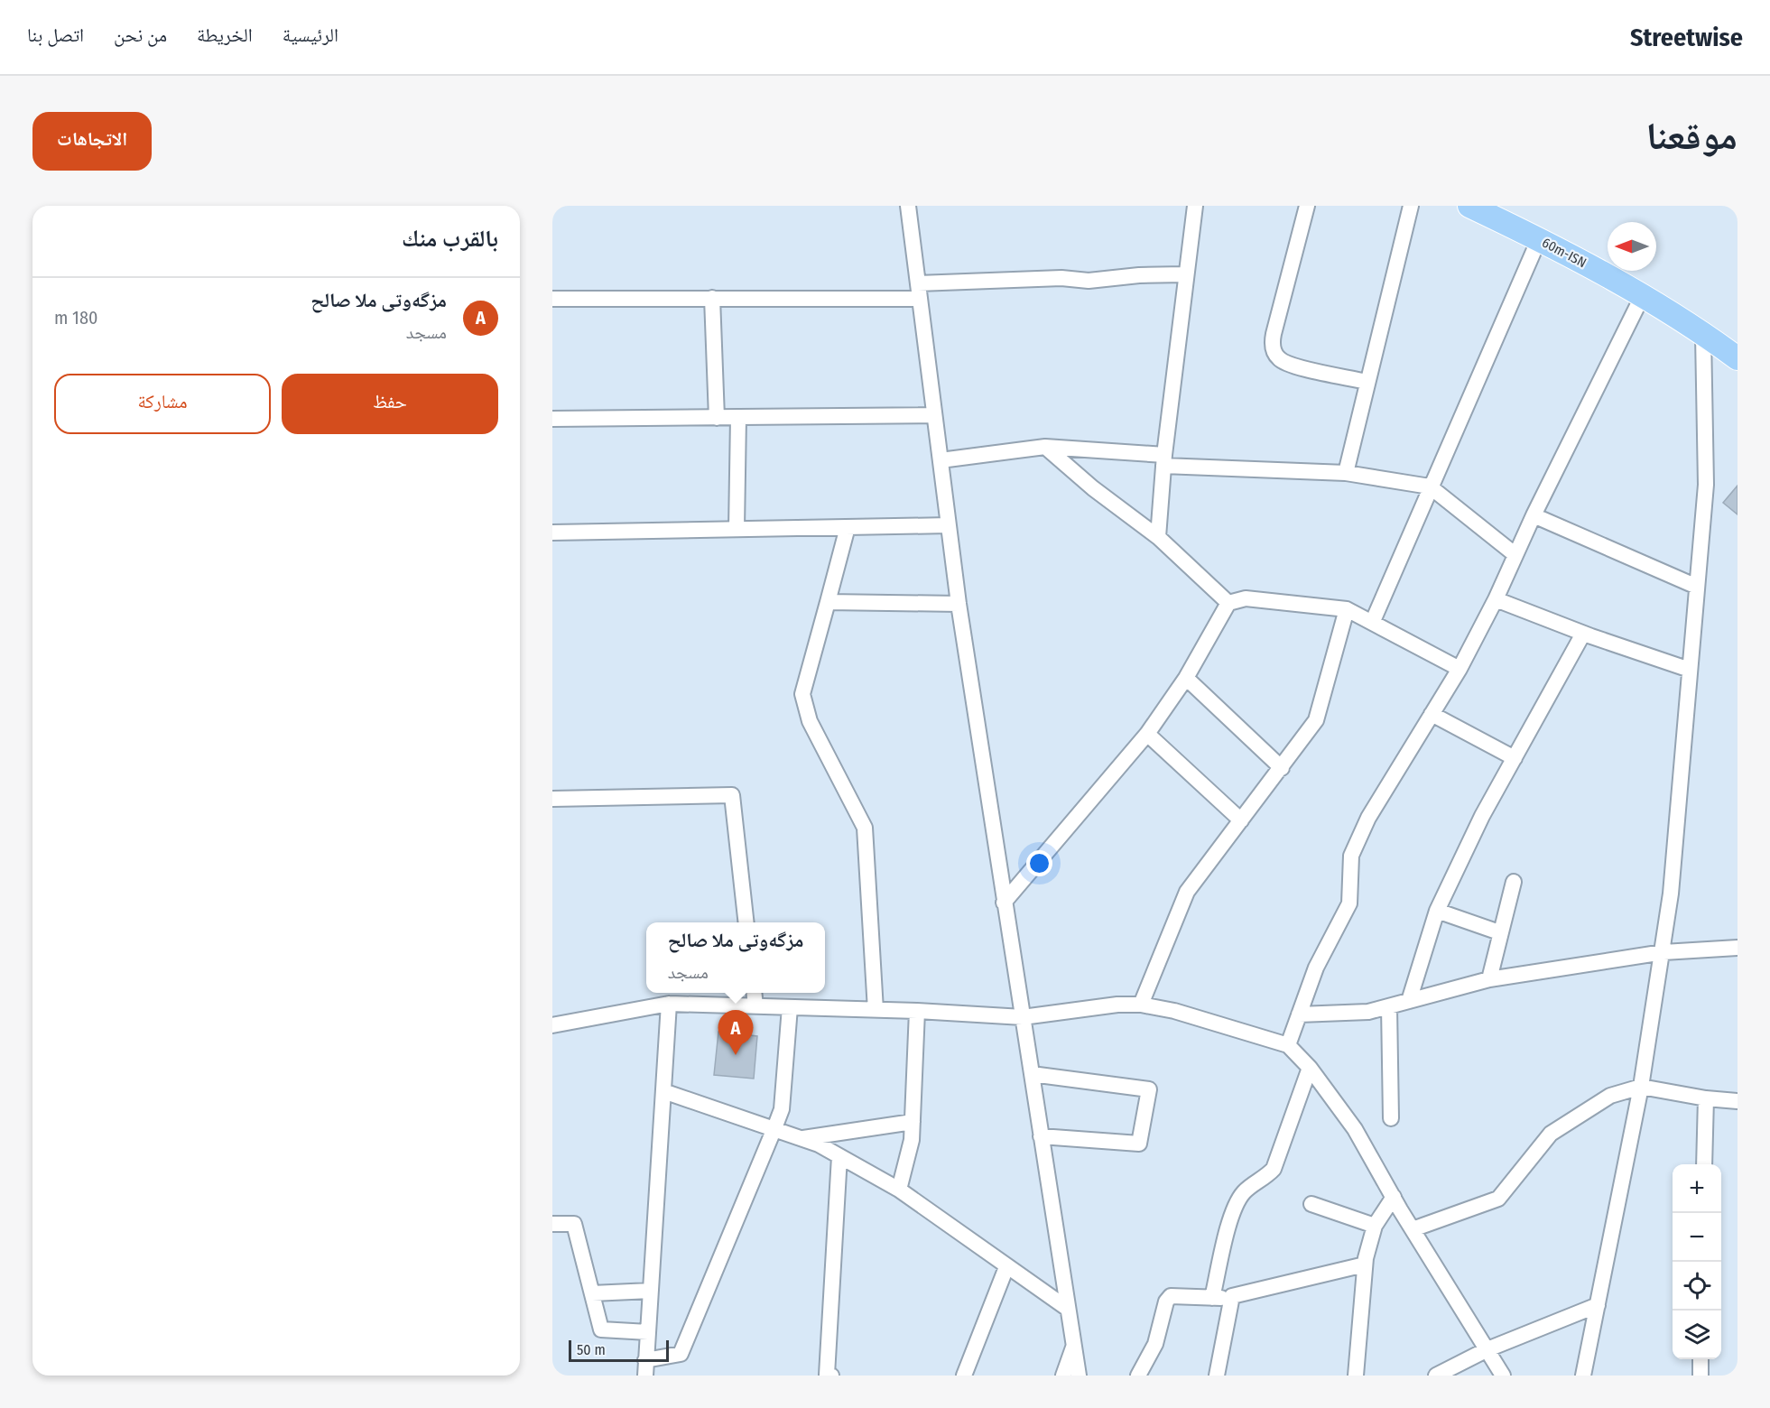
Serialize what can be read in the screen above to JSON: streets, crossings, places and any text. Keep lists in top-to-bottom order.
{
  "streets": {
    "main road": ["60m-ISN"]
  },
  "scale_bar": "50 m",
  "north": "left",
  "page": {
    "header": "Streetwise",
    "nav": [
      "الرئيسية",
      "الخريطة",
      "من نحن",
      "اتصل بنا"
    ],
    "title": "موقعنا",
    "buttons": [
      "الاتجاهات",
      ["حفظ", "مشاركة"]
    ],
    "heading": "بالقرب منك",
    "list": [
      {
        "mark": "A",
        "name": "مزگه‌وتی ملا صالح",
        "note": "مسجد",
        "value": "180 m"
      }
    ],
    "popup": ["مزگه‌وتی ملا صالح", "مسجد"],
    "pins": "A",
    "map_buttons": ["+", "−"],
    "scale": "50 m"
  }
}
